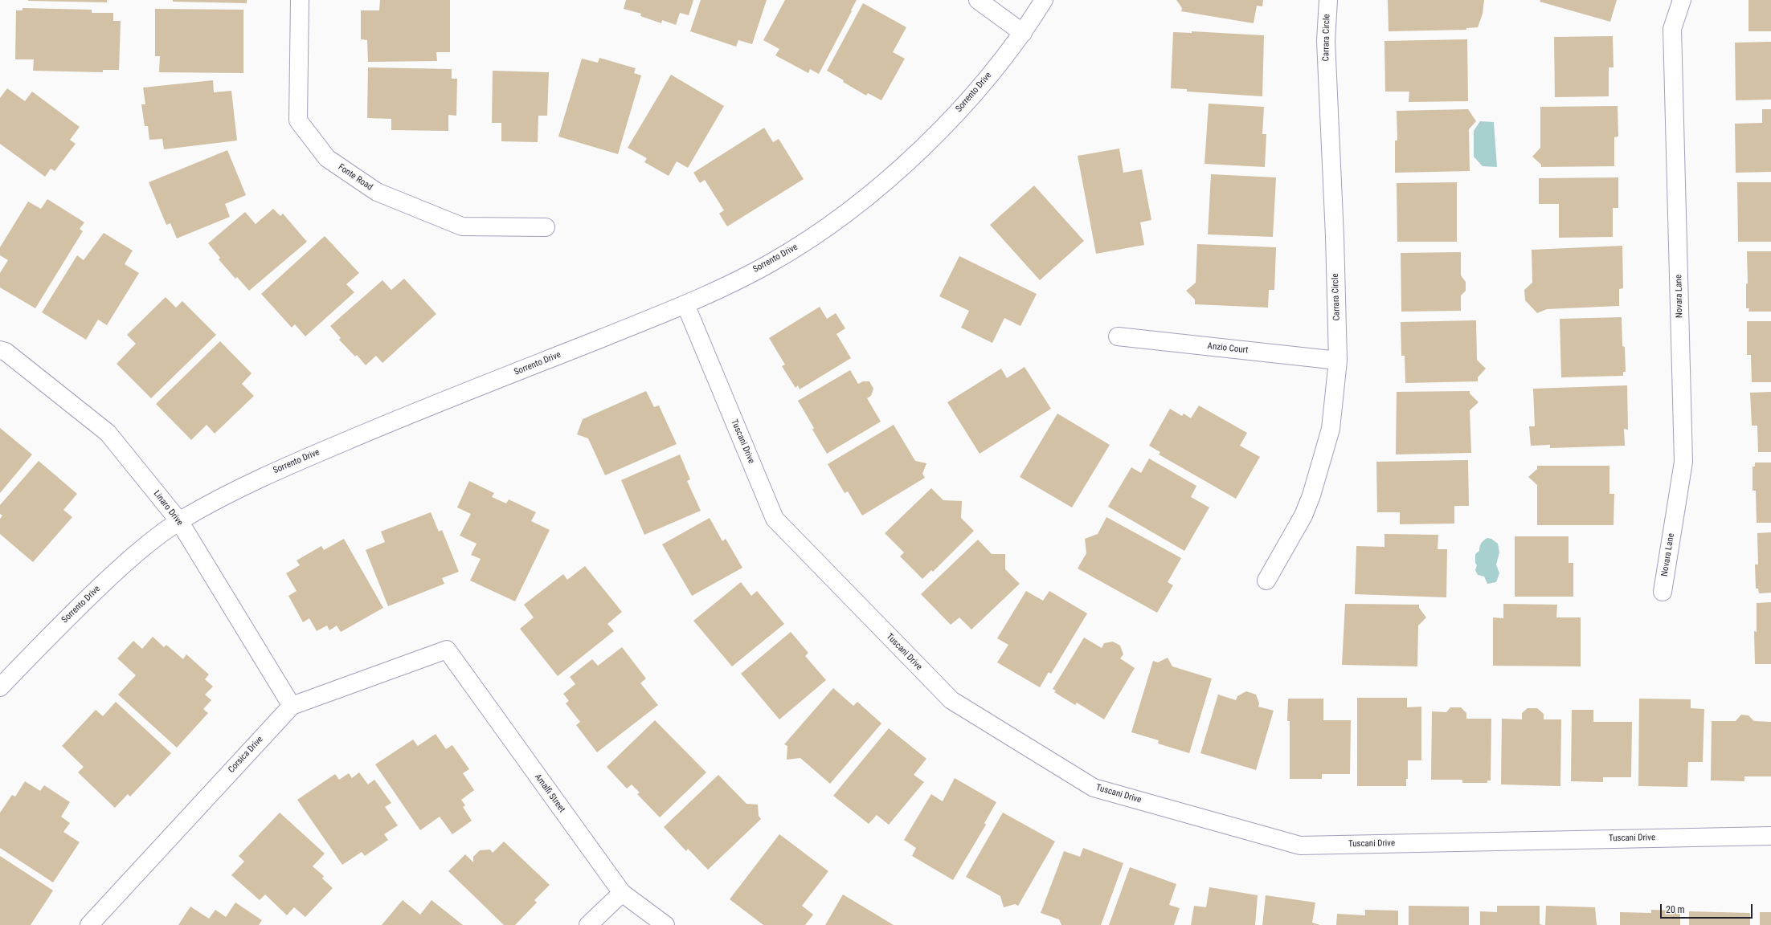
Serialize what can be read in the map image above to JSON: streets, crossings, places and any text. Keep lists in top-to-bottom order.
{
  "streets": {
    "street": [
      "Carrara Circle",
      "Sorrento Drive",
      "Fonte Road",
      "Novara Lane",
      "Anzio Court",
      "Tuscani Drive",
      "Linaro Drive",
      "Corsica Drive",
      "Amalfi Street"
    ]
  },
  "crossings": [
    ["Carrara Circle", "Anzio Court"],
    ["Sorrento Drive", "Tuscani Drive"],
    ["Sorrento Drive", "Linaro Drive"],
    ["Linaro Drive", "Corsica Drive"],
    ["Corsica Drive", "Amalfi Street"]
  ],
  "scale_bar": "20 m"
}
